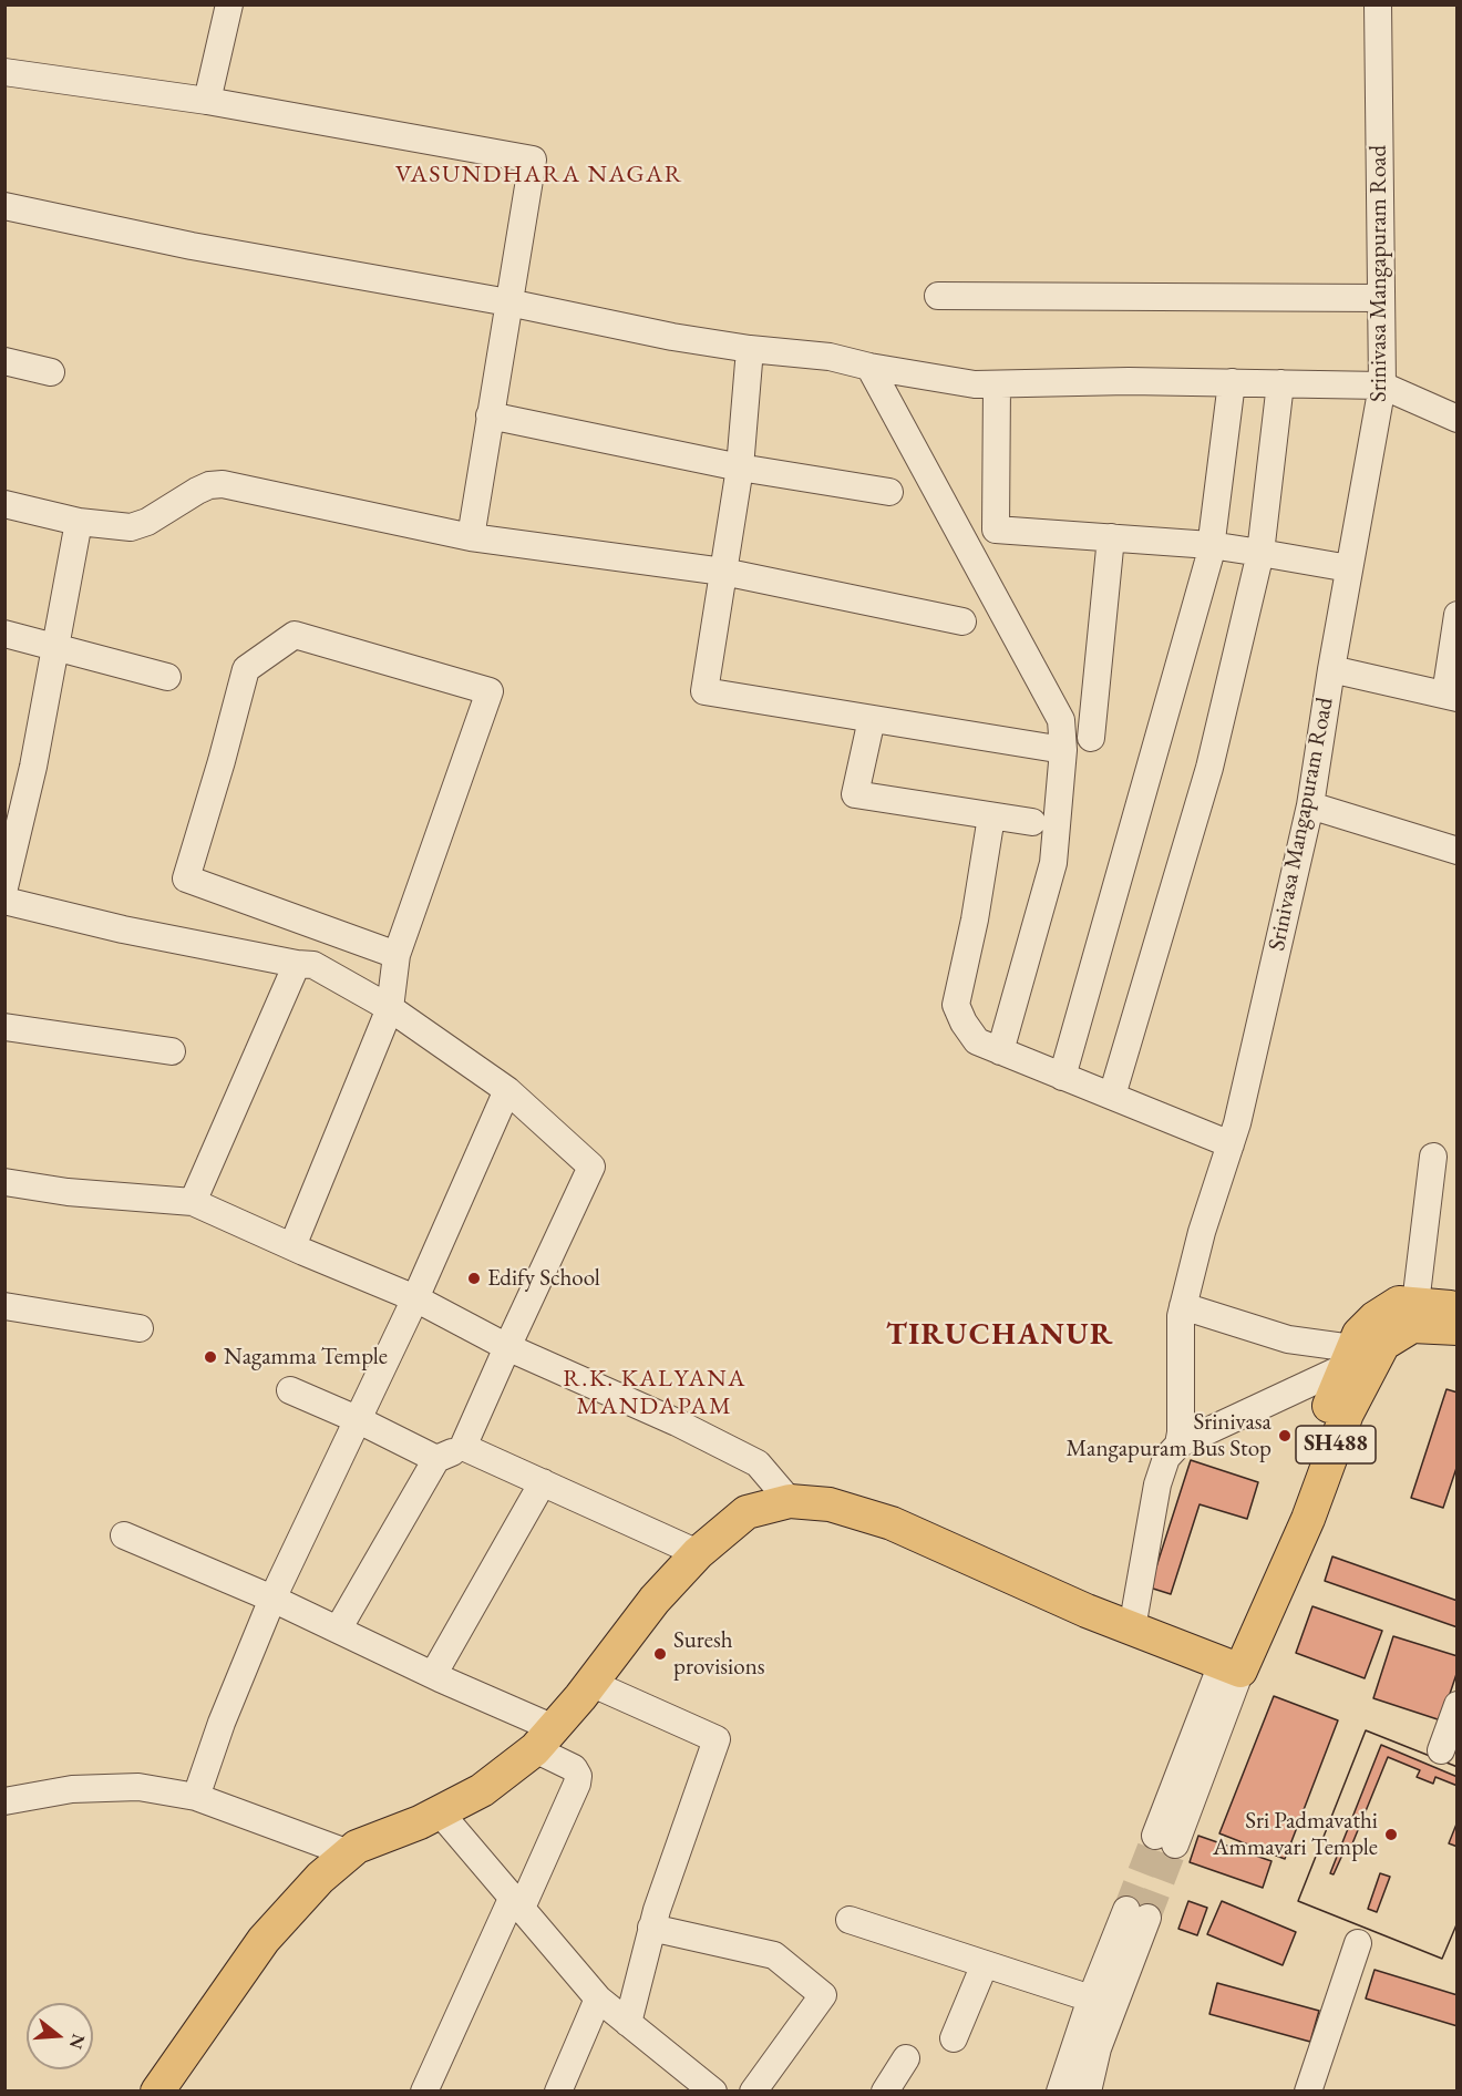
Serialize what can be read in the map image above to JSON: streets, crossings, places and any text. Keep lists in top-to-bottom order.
{
  "streets": {
    "main road": ["SH488"],
    "street": ["Srinivasa Mangapuram Road"]
  },
  "districts": ["VASUNDHARA NAGAR", "TIRUCHANUR", "R.K. KALYANA MANDAPAM"],
  "places": [
    "Edify School",
    "Nagamma Temple",
    "Srinivasa Mangapuram Bus Stop",
    "Suresh provisions",
    "Sri Padmavathi Ammavari Temple"
  ],
  "north": "right"
}
